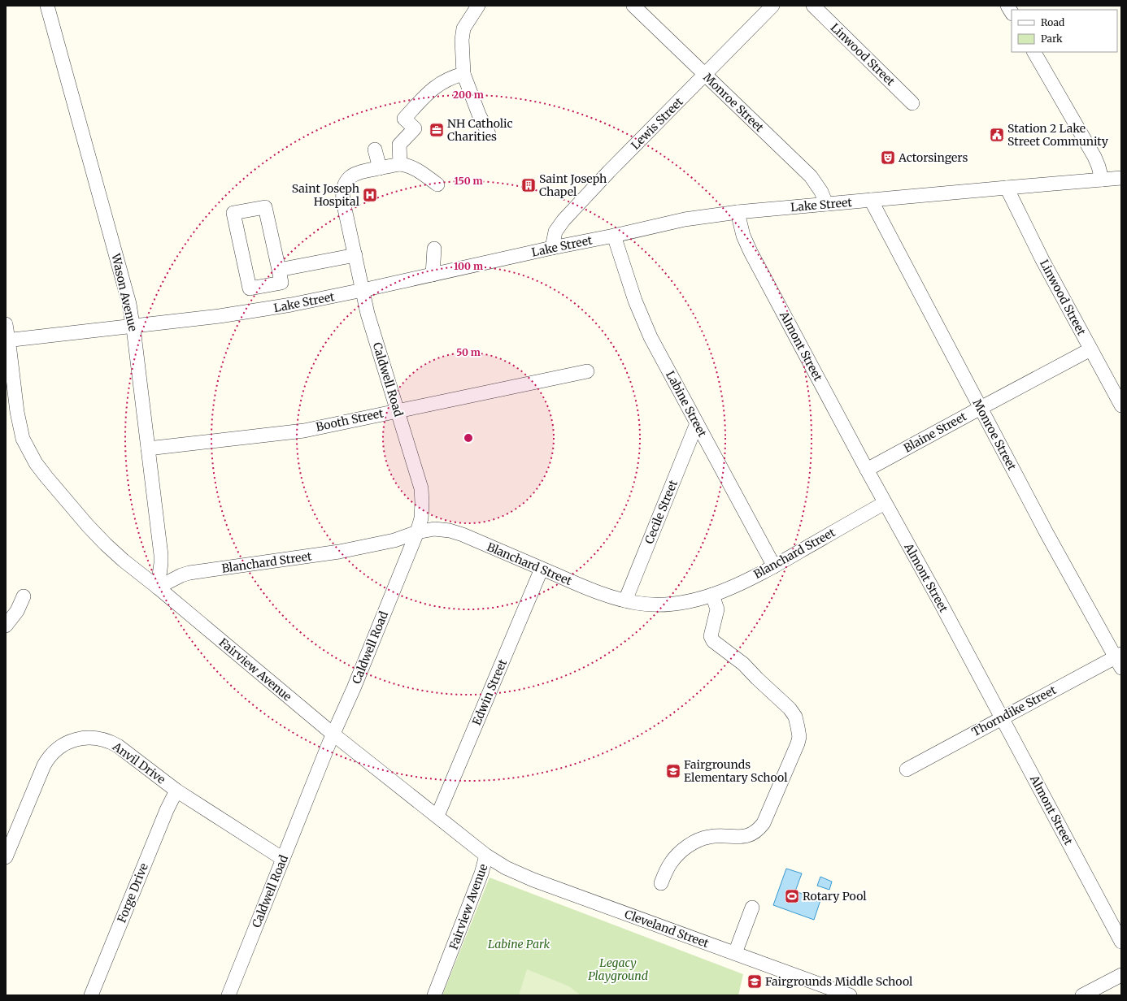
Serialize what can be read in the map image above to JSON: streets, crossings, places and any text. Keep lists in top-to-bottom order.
{
  "streets": {
    "street": [
      "Linwood Street",
      "Monroe Street",
      "Lewis Street",
      "Lake Street",
      "Wason Avenue",
      "Almont Street",
      "Caldwell Road",
      "Labine Street",
      "Booth Street",
      "Blaine Street",
      "Cecile Street",
      "Blanchard Street",
      "Fairview Avenue",
      "Edwin Street",
      "Thorndike Street",
      "Anvil Drive",
      "Forge Drive",
      "Cleveland Street"
    ]
  },
  "crossings": [
    ["Linwood Street", "Lake Street"],
    ["Linwood Street", "Blaine Street"],
    ["Monroe Street", "Lewis Street"],
    ["Monroe Street", "Lake Street"],
    ["Monroe Street", "Blaine Street"],
    ["Monroe Street", "Thorndike Street"],
    ["Lewis Street", "Lake Street"],
    ["Lake Street", "Wason Avenue"],
    ["Lake Street", "Almont Street"],
    ["Lake Street", "Caldwell Road"],
    ["Lake Street", "Labine Street"],
    ["Lake Street", "Fairview Avenue"],
    ["Wason Avenue", "Booth Street"],
    ["Wason Avenue", "Blanchard Street"],
    ["Wason Avenue", "Fairview Avenue"],
    ["Almont Street", "Blaine Street"],
    ["Almont Street", "Blanchard Street"],
    ["Almont Street", "Thorndike Street"],
    ["Caldwell Road", "Booth Street"],
    ["Caldwell Road", "Blanchard Street"],
    ["Caldwell Road", "Fairview Avenue"],
    ["Caldwell Road", "Anvil Drive"],
    ["Labine Street", "Cecile Street"],
    ["Labine Street", "Blanchard Street"],
    ["Cecile Street", "Blanchard Street"],
    ["Blanchard Street", "Fairview Avenue"],
    ["Blanchard Street", "Edwin Street"],
    ["Fairview Avenue", "Edwin Street"],
    ["Fairview Avenue", "Cleveland Street"],
    ["Anvil Drive", "Forge Drive"]
  ],
  "parks": ["Labine Park", "Legacy Playground"],
  "places": {
    "office": ["NH Catholic Charities"],
    "public building": ["Station 2 Lake Street Community"],
    "theatre": ["Actorsingers"],
    "building": ["Saint Joseph Chapel"],
    "hospital": ["Saint Joseph Hospital"],
    "school or university": ["Fairgrounds Elementary School", "Fairgrounds Middle School"],
    "sports": ["Rotary Pool"]
  },
  "legend": ["Road", "Park"],
  "rings": [
    "200 m",
    "150 m",
    "100 m",
    "50 m"
  ]
}
